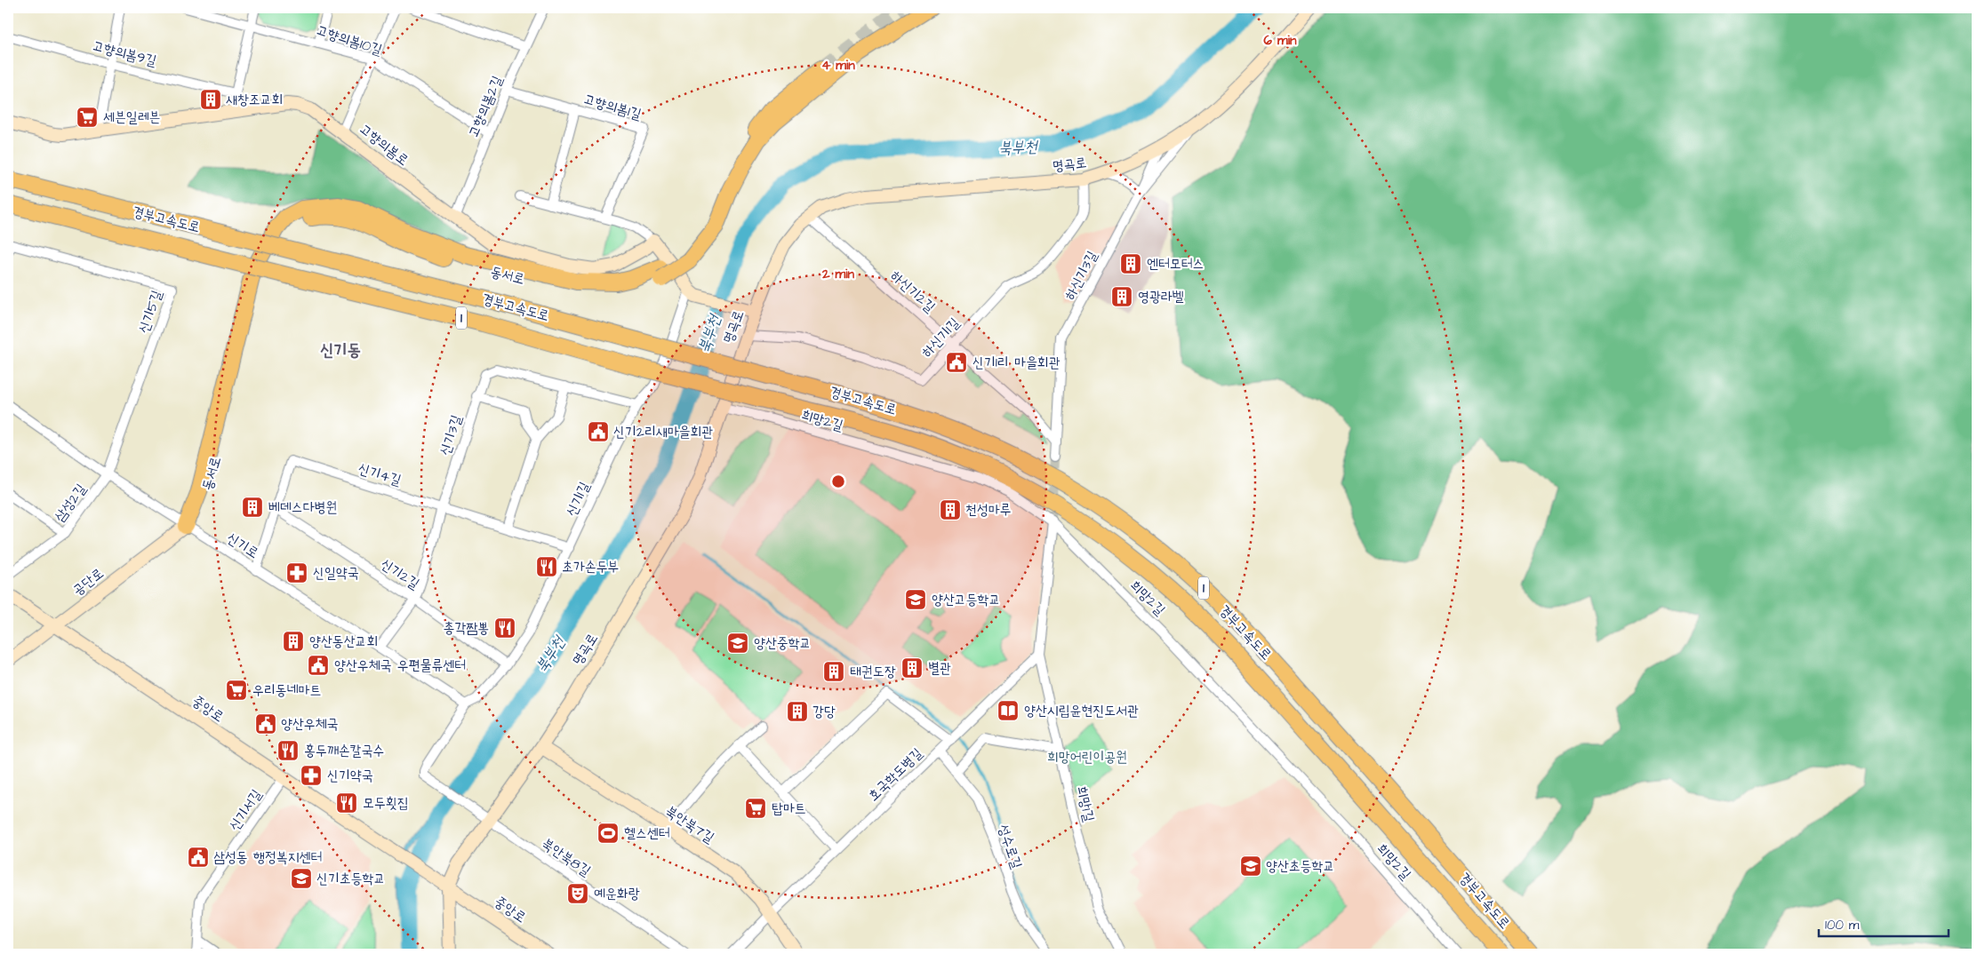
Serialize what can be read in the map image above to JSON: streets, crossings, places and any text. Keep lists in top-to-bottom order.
{
  "streets": {
    "highway": ["경부고속도로", "동서로", "1"],
    "street": [
      "고향의봄10길",
      "고향의봄9길",
      "고향의봄2길",
      "고향의봄1길",
      "고향의봄로",
      "명곡로",
      "하신기3길",
      "하신기2길",
      "신기5길",
      "하신기1길",
      "희망2길",
      "신기3길",
      "신기4길",
      "신기1길",
      "삼성2길",
      "신기로",
      "신기2길",
      "공단로",
      "중앙로",
      "호국학도병길",
      "희망1길",
      "신기서길",
      "북안북7길",
      "성수로길",
      "북안북8길"
    ]
  },
  "crossings": [
    ["고향의봄10길", "고향의봄2길"],
    ["고향의봄2길", "고향의봄1길"],
    ["고향의봄2길", "고향의봄로"],
    ["명곡로", "하신기3길"],
    ["명곡로", "하신기2길"],
    ["명곡로", "하신기1길"],
    ["명곡로", "희망2길"],
    ["명곡로", "중앙로"],
    ["명곡로", "북안북7길"],
    ["명곡로", "북안북8길"],
    ["동서로", "신기로"],
    ["동서로", "공단로"],
    ["하신기3길", "하신기2길"],
    ["하신기2길", "하신기1길"],
    ["신기5길", "삼성2길"],
    ["신기5길", "신기로"],
    ["희망2길", "희망1길"],
    ["신기3길", "신기4길"],
    ["신기3길", "신기1길"],
    ["신기3길", "신기로"],
    ["신기3길", "신기2길"],
    ["신기4길", "신기1길"],
    ["신기4길", "신기로"],
    ["신기4길", "신기2길"],
    ["신기1길", "신기로"],
    ["신기1길", "신기2길"],
    ["신기1길", "북안북8길"],
    ["삼성2길", "신기로"],
    ["신기로", "공단로"],
    ["신기로", "북안북8길"],
    ["공단로", "중앙로"],
    ["중앙로", "신기서길"],
    ["호국학도병길", "희망1길"],
    ["호국학도병길", "북안북7길"],
    ["호국학도병길", "성수로길"]
  ],
  "districts": ["신기동"],
  "water": ["북부천"],
  "parks": ["희망어린이공원"],
  "places": {
    "building": [
      "새창조교회",
      "엔터모터스",
      "영광라벨",
      "베데스다병원",
      "천성마루",
      "양산동산교회",
      "별관",
      "태권도장",
      "강당"
    ],
    "supermarket": ["세븐일레븐", "우리동네마트", "탑마트"],
    "public building": [
      "신기1리 마을회관",
      "신기2리새마을회관",
      "양산우체국 우편물류센터",
      "양산우체국",
      "삼성동 행정복지센터"
    ],
    "restaurant": [
      "초가손두부",
      "총각짬뽕",
      "홍두깨손칼국수",
      "모두횟집"
    ],
    "pharmacy": ["신일약국", "신기약국"],
    "school or university": [
      "양산고등학교",
      "양산중학교",
      "양산초등학교",
      "신기초등학교"
    ],
    "library": ["양산시립윤현진도서관"],
    "sports": ["헬스센터"],
    "theatre": ["예운화랑"]
  },
  "scale_bar": "100 m",
  "rings": ["6 min", "4 min", "2 min"]
}
